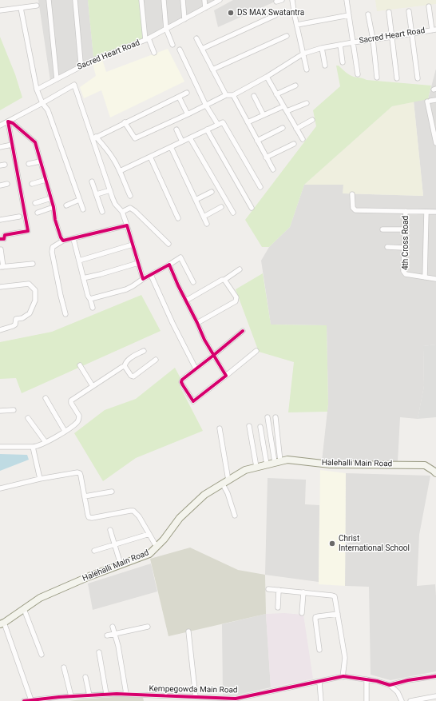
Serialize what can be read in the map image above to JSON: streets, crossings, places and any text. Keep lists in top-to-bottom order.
{
  "streets": {
    "main road": ["Halehalli Main Road"],
    "street": ["Sacred Heart Road", "4th Cross Road", "Kempegowda Main Road"]
  },
  "places": ["DS MAX Swatantra", "Christ International School"]
}
